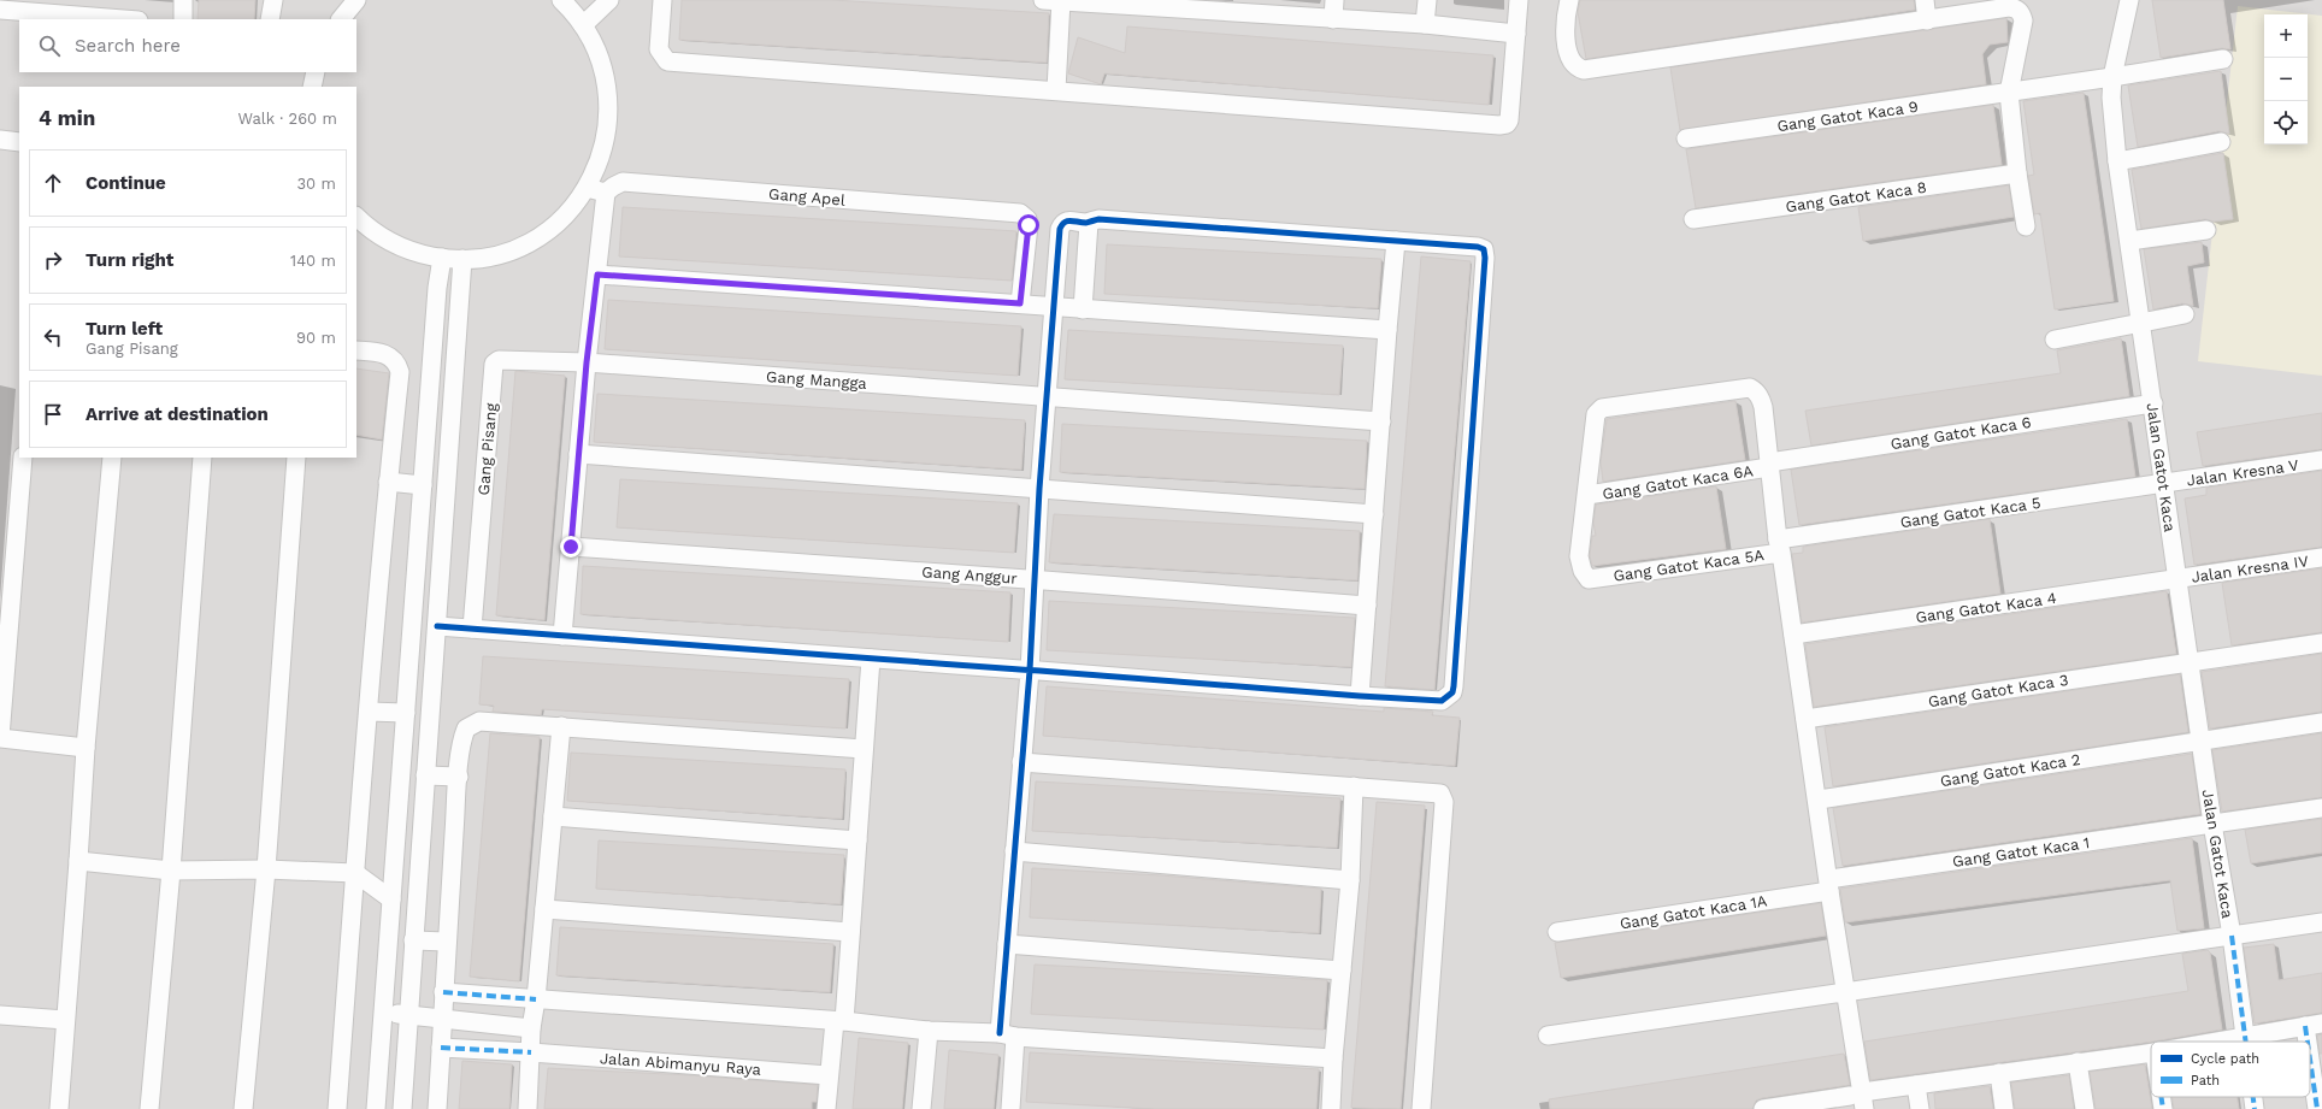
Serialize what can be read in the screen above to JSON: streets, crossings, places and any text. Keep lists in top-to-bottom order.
{
  "streets": {
    "street": [
      "Gang Gatot Kaca 9",
      "Gang Apel",
      "Gang Gatot Kaca 8",
      "Gang Mangga",
      "Gang Gatot Kaca 6",
      "Gang Pisang",
      "Jalan Gatot Kaca",
      "Jalan Kresna V",
      "Gang Gatot Kaca 6A",
      "Gang Gatot Kaca 5",
      "Gang Gatot Kaca 5A",
      "Jalan Kresna IV",
      "Gang Anggur",
      "Gang Gatot Kaca 4",
      "Gang Gatot Kaca 3",
      "Gang Gatot Kaca 2",
      "Gang Gatot Kaca 1",
      "Gang Gatot Kaca 1A",
      "Jalan Abimanyu Raya"
    ]
  },
  "crossings": [
    ["Gang Gatot Kaca 9", "Jalan Gatot Kaca"],
    ["Gang Mangga", "Gang Pisang"],
    ["Gang Gatot Kaca 6", "Jalan Gatot Kaca"],
    ["Gang Gatot Kaca 6", "Gang Gatot Kaca 6A"],
    ["Jalan Gatot Kaca", "Jalan Kresna V"],
    ["Jalan Gatot Kaca", "Gang Gatot Kaca 5"],
    ["Jalan Gatot Kaca", "Jalan Kresna IV"],
    ["Jalan Gatot Kaca", "Gang Gatot Kaca 4"],
    ["Jalan Gatot Kaca", "Gang Gatot Kaca 3"],
    ["Jalan Gatot Kaca", "Gang Gatot Kaca 2"],
    ["Jalan Gatot Kaca", "Gang Gatot Kaca 1"],
    ["Jalan Kresna V", "Gang Gatot Kaca 5"],
    ["Gang Gatot Kaca 6A", "Gang Gatot Kaca 5A"],
    ["Gang Gatot Kaca 5", "Gang Gatot Kaca 5A"],
    ["Jalan Kresna IV", "Gang Gatot Kaca 4"],
    ["Gang Gatot Kaca 1", "Gang Gatot Kaca 1A"]
  ],
  "legend": ["Cycle path", "Path"],
  "page": {
    "map_buttons": ["+", "−"],
    "search": "Search here",
    "heading": ["4 min", "Walk · 260 m"],
    "list": [
      ["Continue", "30 m"],
      ["Turn right", "140 m"],
      ["Turn left", "Gang Pisang", "90 m"],
      "Arrive at destination"
    ]
  }
}
